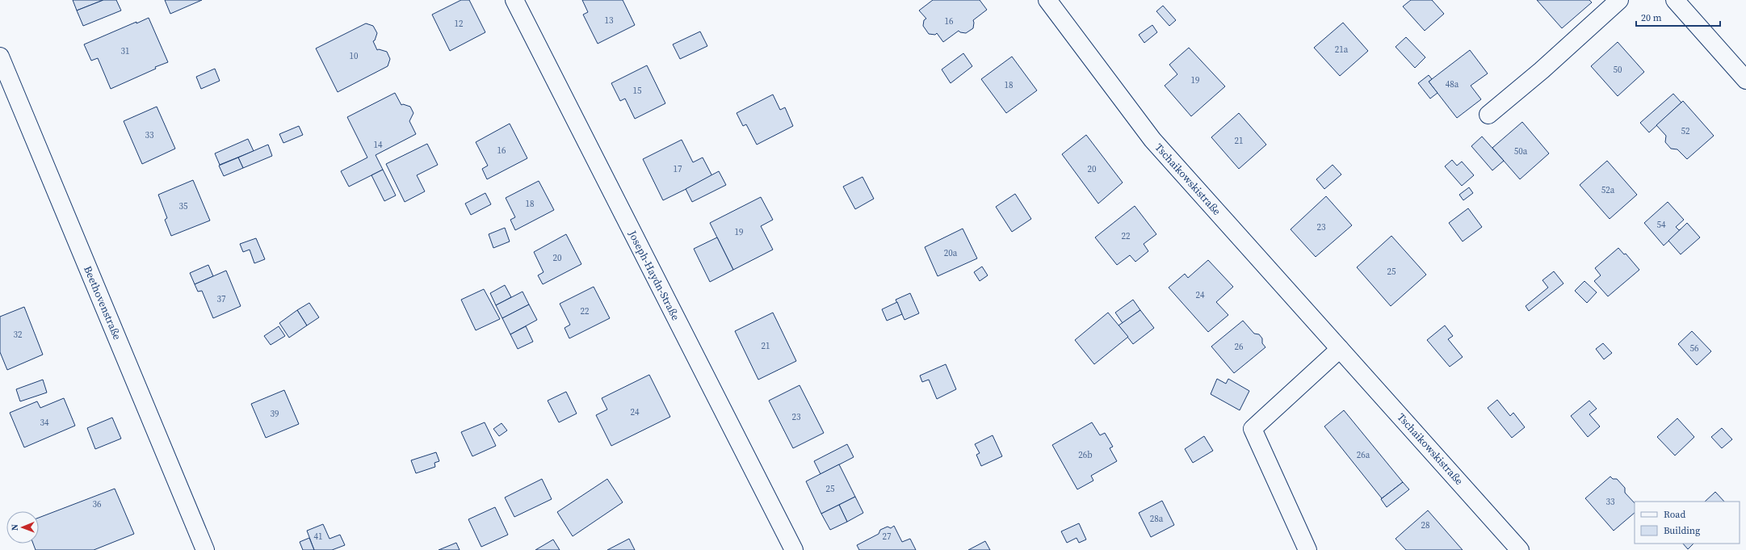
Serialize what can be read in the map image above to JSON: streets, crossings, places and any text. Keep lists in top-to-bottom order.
{
  "streets": {
    "street": ["Tschaikowskistraße", "Joseph-Haydn-Straße", "Beethovenstraße"]
  },
  "house_numbers": [
    "13",
    "16",
    "12",
    "21a",
    "31",
    "10",
    "50",
    "19",
    "48a",
    "18",
    "15",
    "52",
    "33",
    "21",
    "14",
    "16",
    "50a",
    "17",
    "20",
    "52a",
    "18",
    "35",
    "54",
    "23",
    "19",
    "22",
    "20a",
    "20",
    "25",
    "24",
    "37",
    "22",
    "32",
    "21",
    "26",
    "56",
    "24",
    "39",
    "23",
    "34",
    "26b",
    "26a",
    "25",
    "33",
    "36",
    "28a",
    "28",
    "41",
    "27"
  ],
  "legend": ["Road", "Building"],
  "scale_bar": "20 m",
  "north": "left"
}
